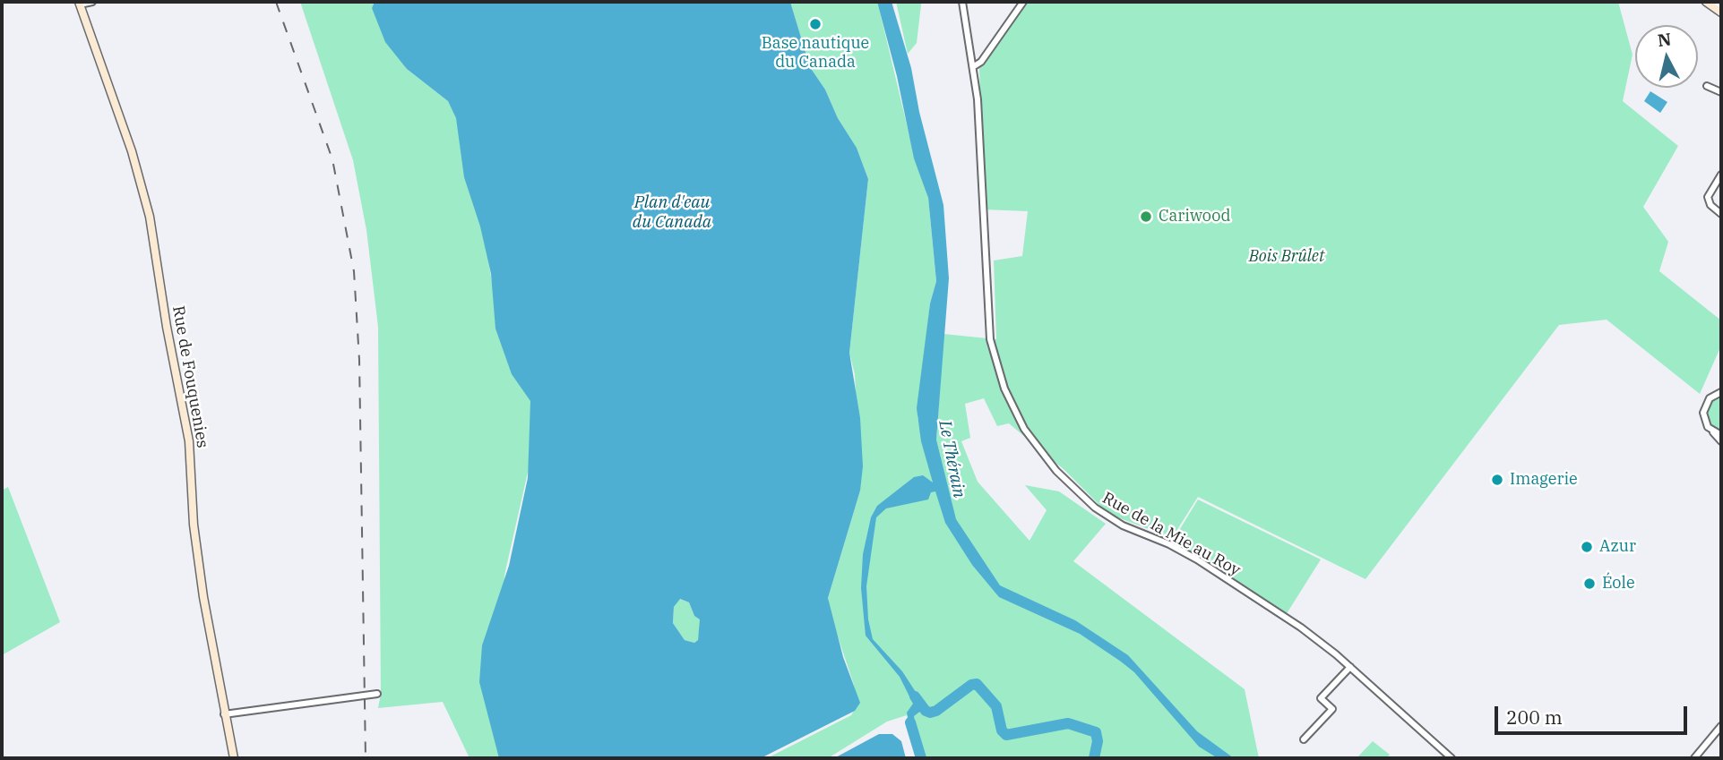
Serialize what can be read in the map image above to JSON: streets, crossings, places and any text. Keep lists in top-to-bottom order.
{
  "streets": {
    "street": ["Rue de Fouquenies", "Rue de la Mie au Roy"]
  },
  "water": ["Plan d'eau du Canada", "Le Thérain"],
  "parks": ["Bois Brûlet"],
  "places": [
    "Base nautique du Canada",
    "Cariwood",
    "Imagerie",
    "Azur",
    "Éole"
  ],
  "scale_bar": "200 m",
  "north": "top"
}
